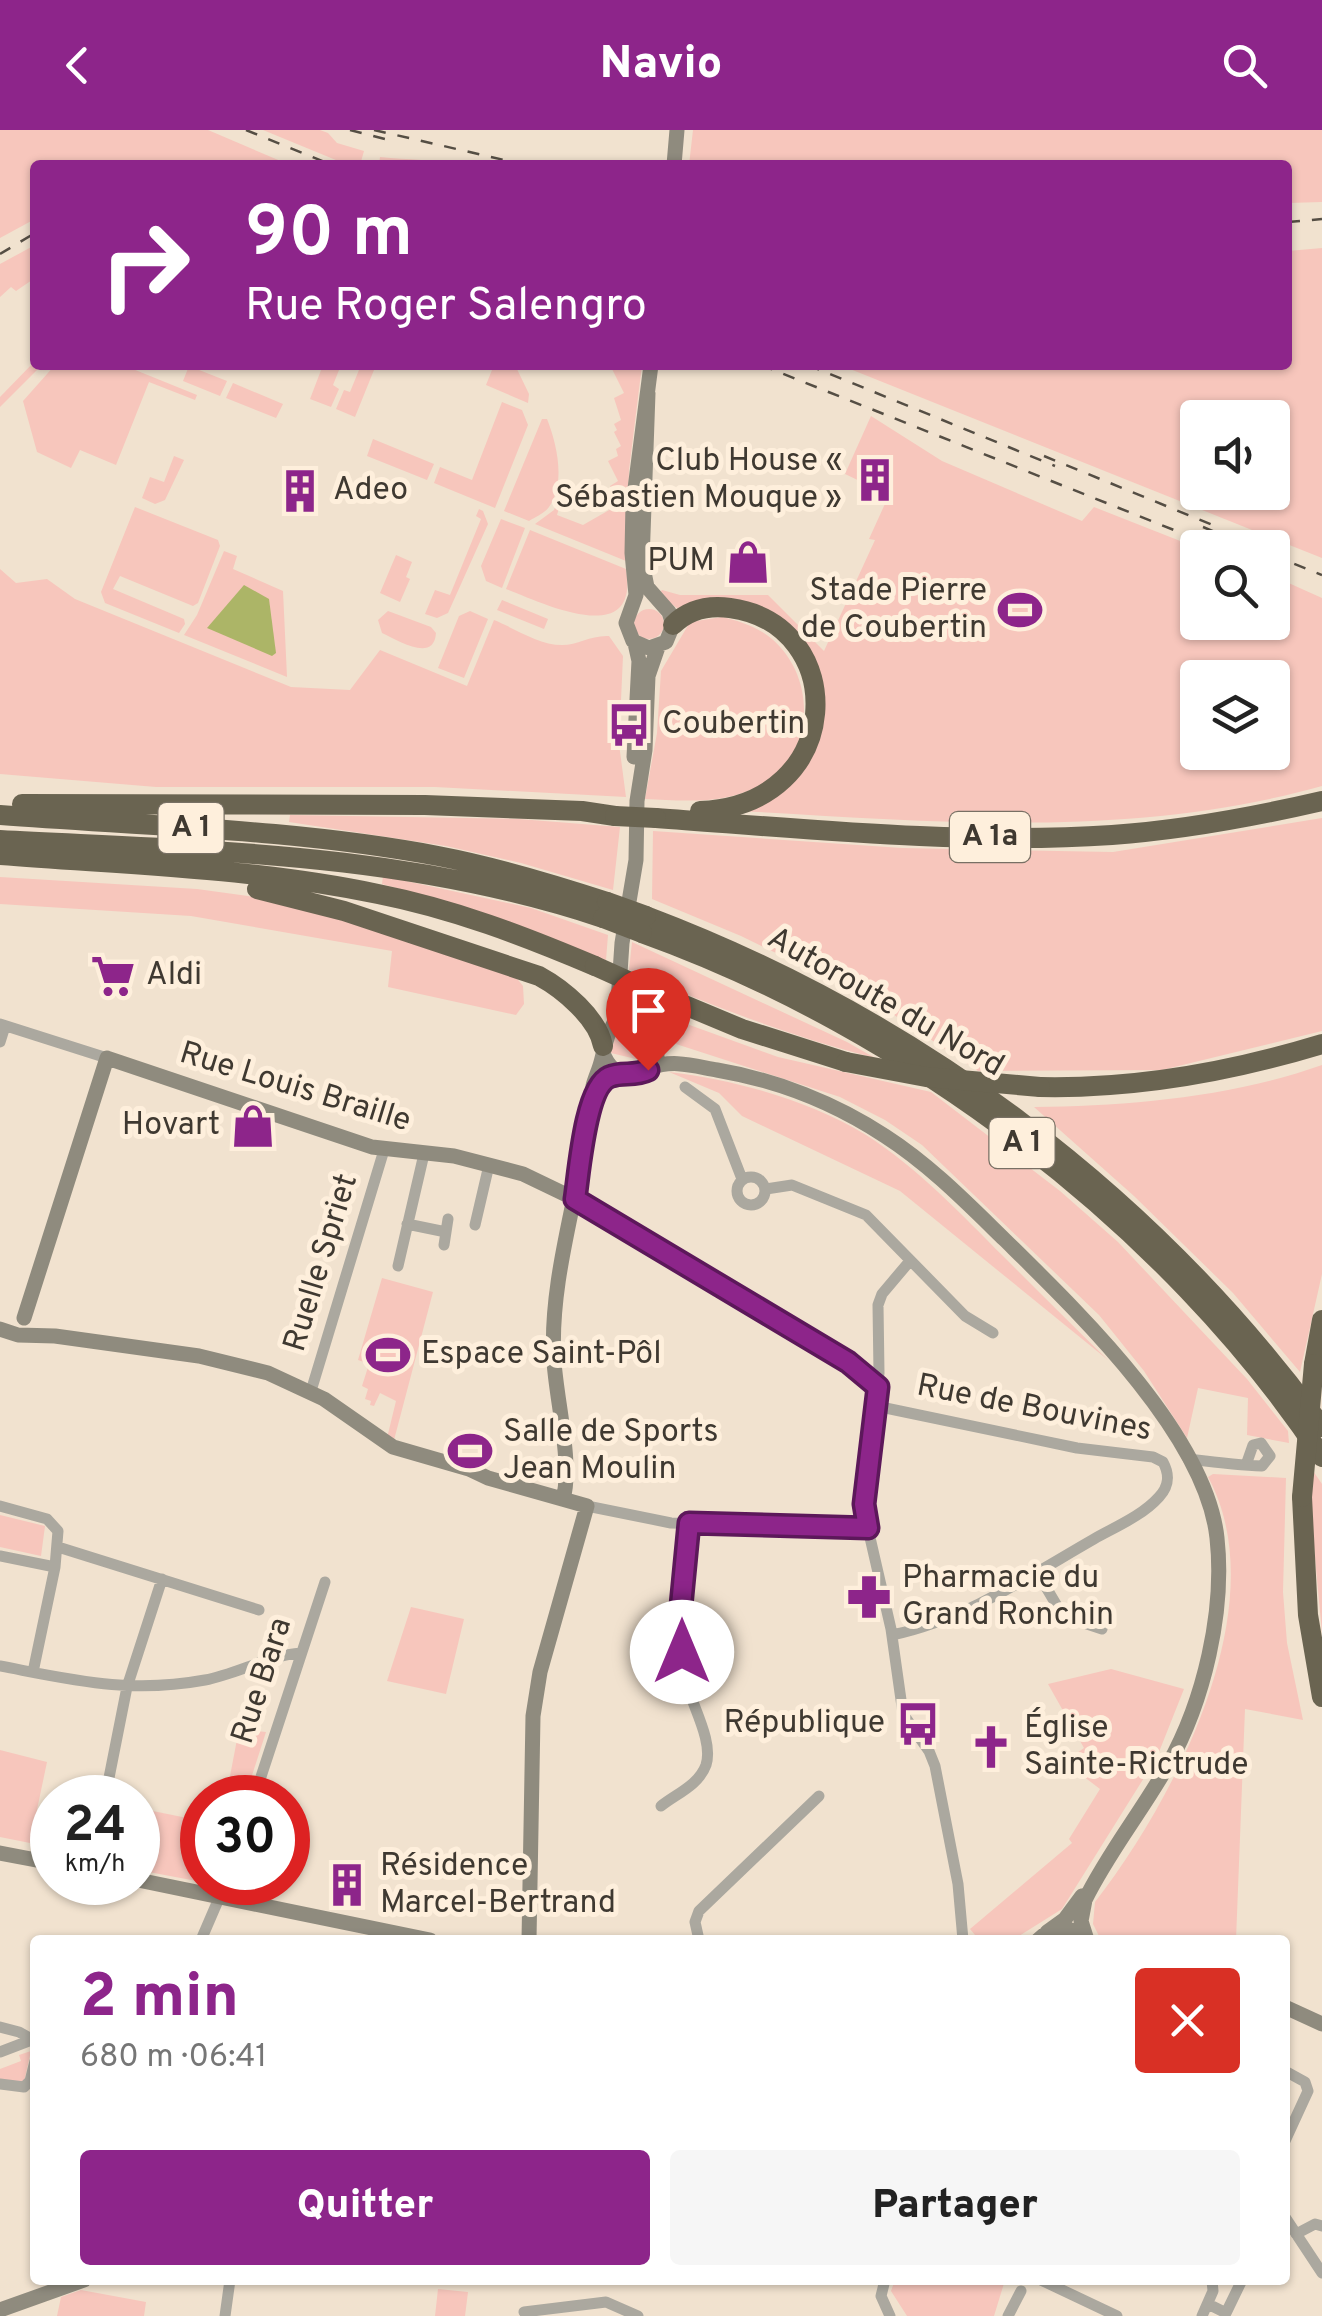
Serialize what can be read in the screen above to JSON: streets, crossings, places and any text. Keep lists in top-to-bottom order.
{
  "streets": {
    "highway": ["A 1", "A 1a", "Autoroute du Nord"],
    "street": [
      "Rue Louis Braille",
      "Ruelle Spriet",
      "Rue de Bouvines",
      "Rue Bara"
    ]
  },
  "crossings": [
    ["Rue Louis Braille", "Ruelle Spriet"],
    ["Rue Louis Braille", "Rue de Bouvines"]
  ],
  "places": {
    "building": ["Club House « Sébastien Mouque »", "Adeo", "Résidence Marcel-Bertrand"],
    "shop": ["PUM", "Hovart"],
    "sports": ["Stade Pierre de Coubertin", "Espace Saint-Pôl", "Salle de Sports Jean Moulin"],
    "bus stop": ["Coubertin", "République"],
    "supermarket": ["Aldi"],
    "pharmacy": ["Pharmacie du Grand Ronchin"],
    "church": ["Église Sainte-Rictrude"]
  },
  "page": {
    "header": "Navio",
    "turn": ["90 m", "Rue Roger Salengro"],
    "speed": "24 km/h",
    "limit": "30",
    "heading": ["2 min", "680 m · 06:41"],
    "buttons": ["Quitter", "Partager"]
  }
}
